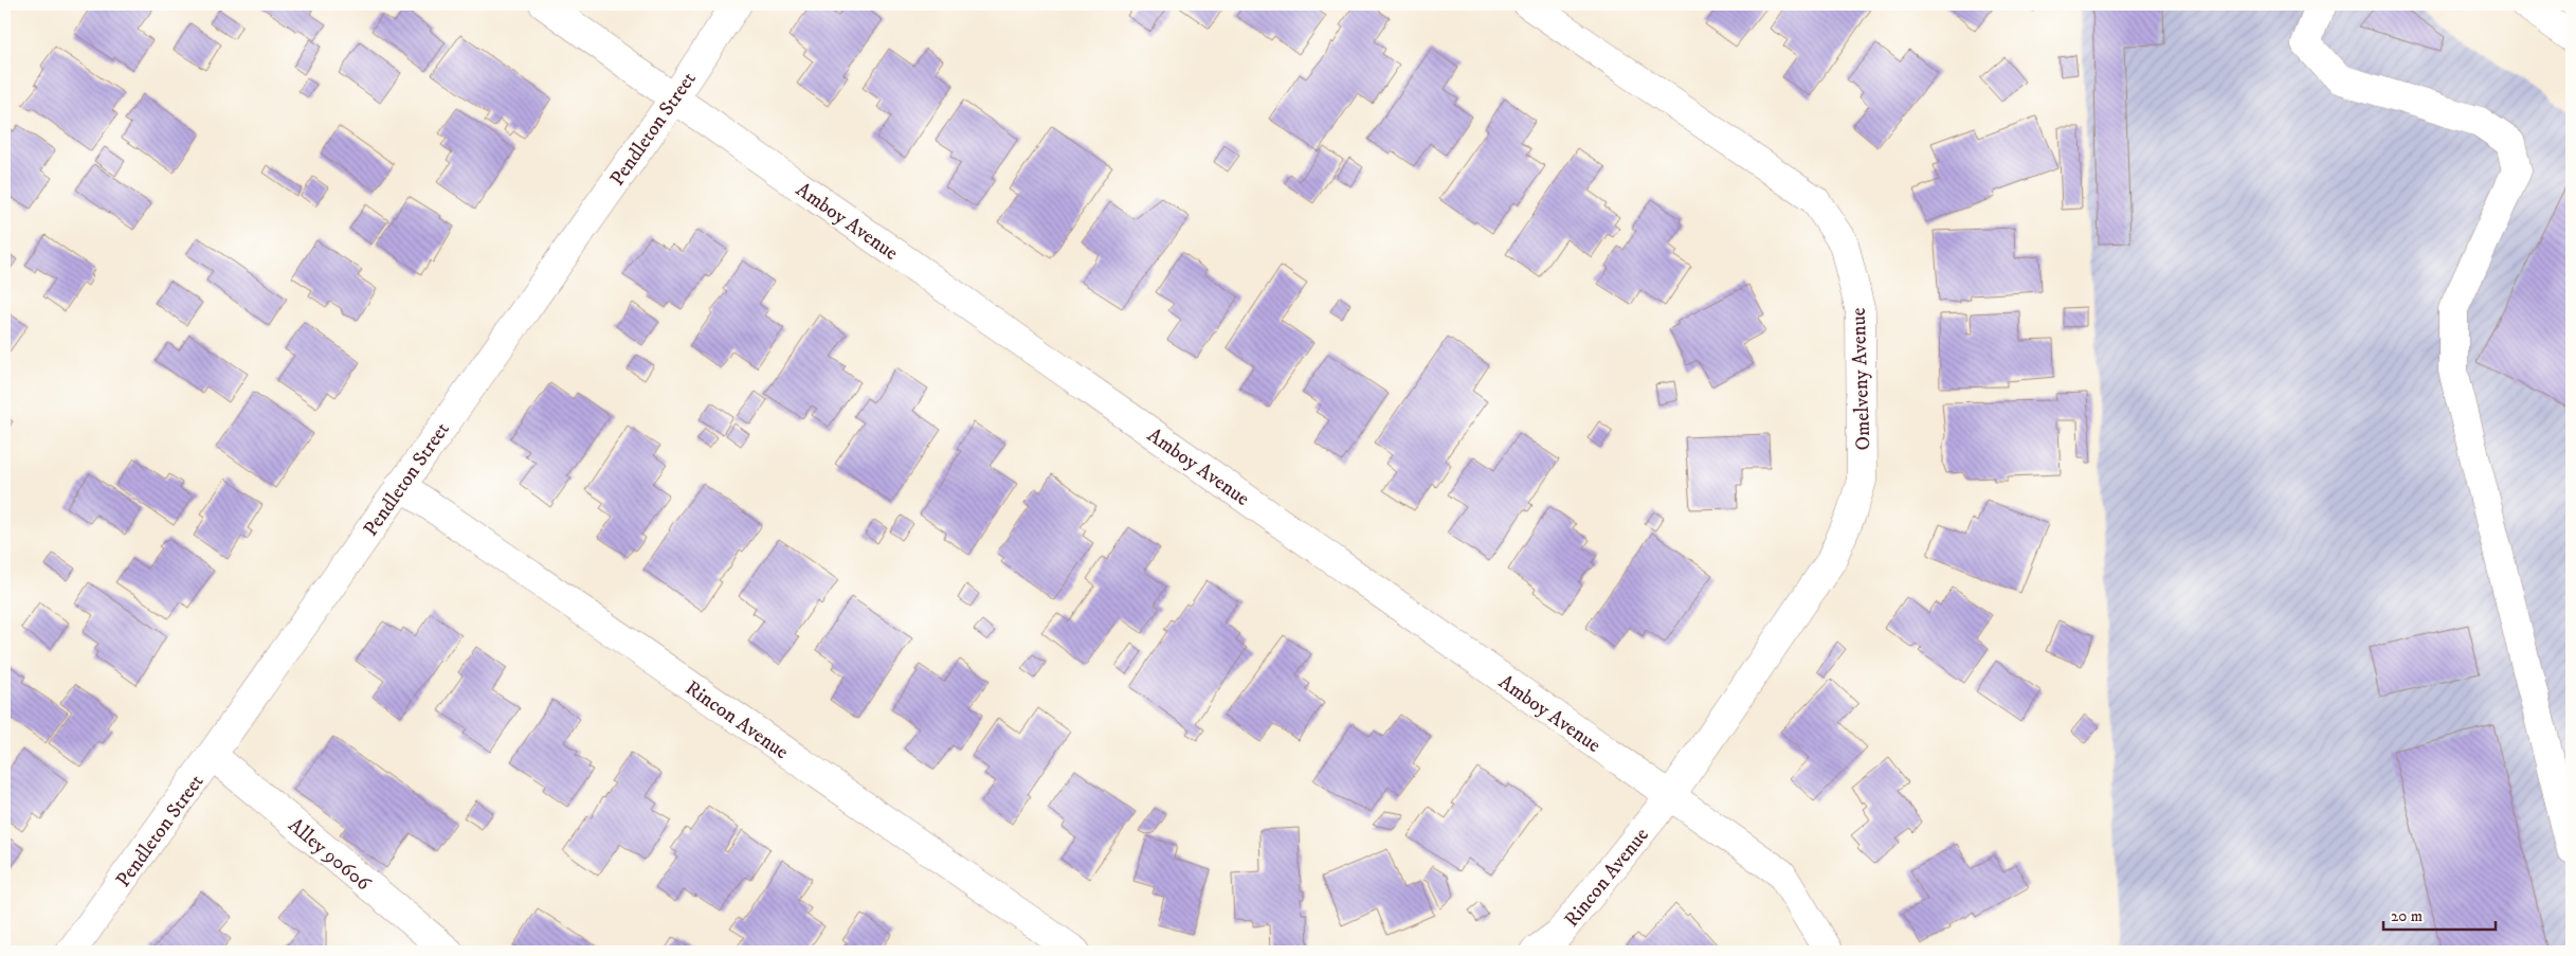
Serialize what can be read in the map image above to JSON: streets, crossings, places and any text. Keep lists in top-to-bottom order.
{
  "streets": {
    "street": [
      "Pendleton Street",
      "Amboy Avenue",
      "Omelveny Avenue",
      "Rincon Avenue",
      "Alley 90606"
    ]
  },
  "crossings": [
    ["Pendleton Street", "Amboy Avenue"],
    ["Pendleton Street", "Rincon Avenue"],
    ["Pendleton Street", "Alley 90606"],
    ["Amboy Avenue", "Omelveny Avenue"],
    ["Amboy Avenue", "Rincon Avenue"],
    ["Omelveny Avenue", "Rincon Avenue"]
  ],
  "scale_bar": "20 m"
}
